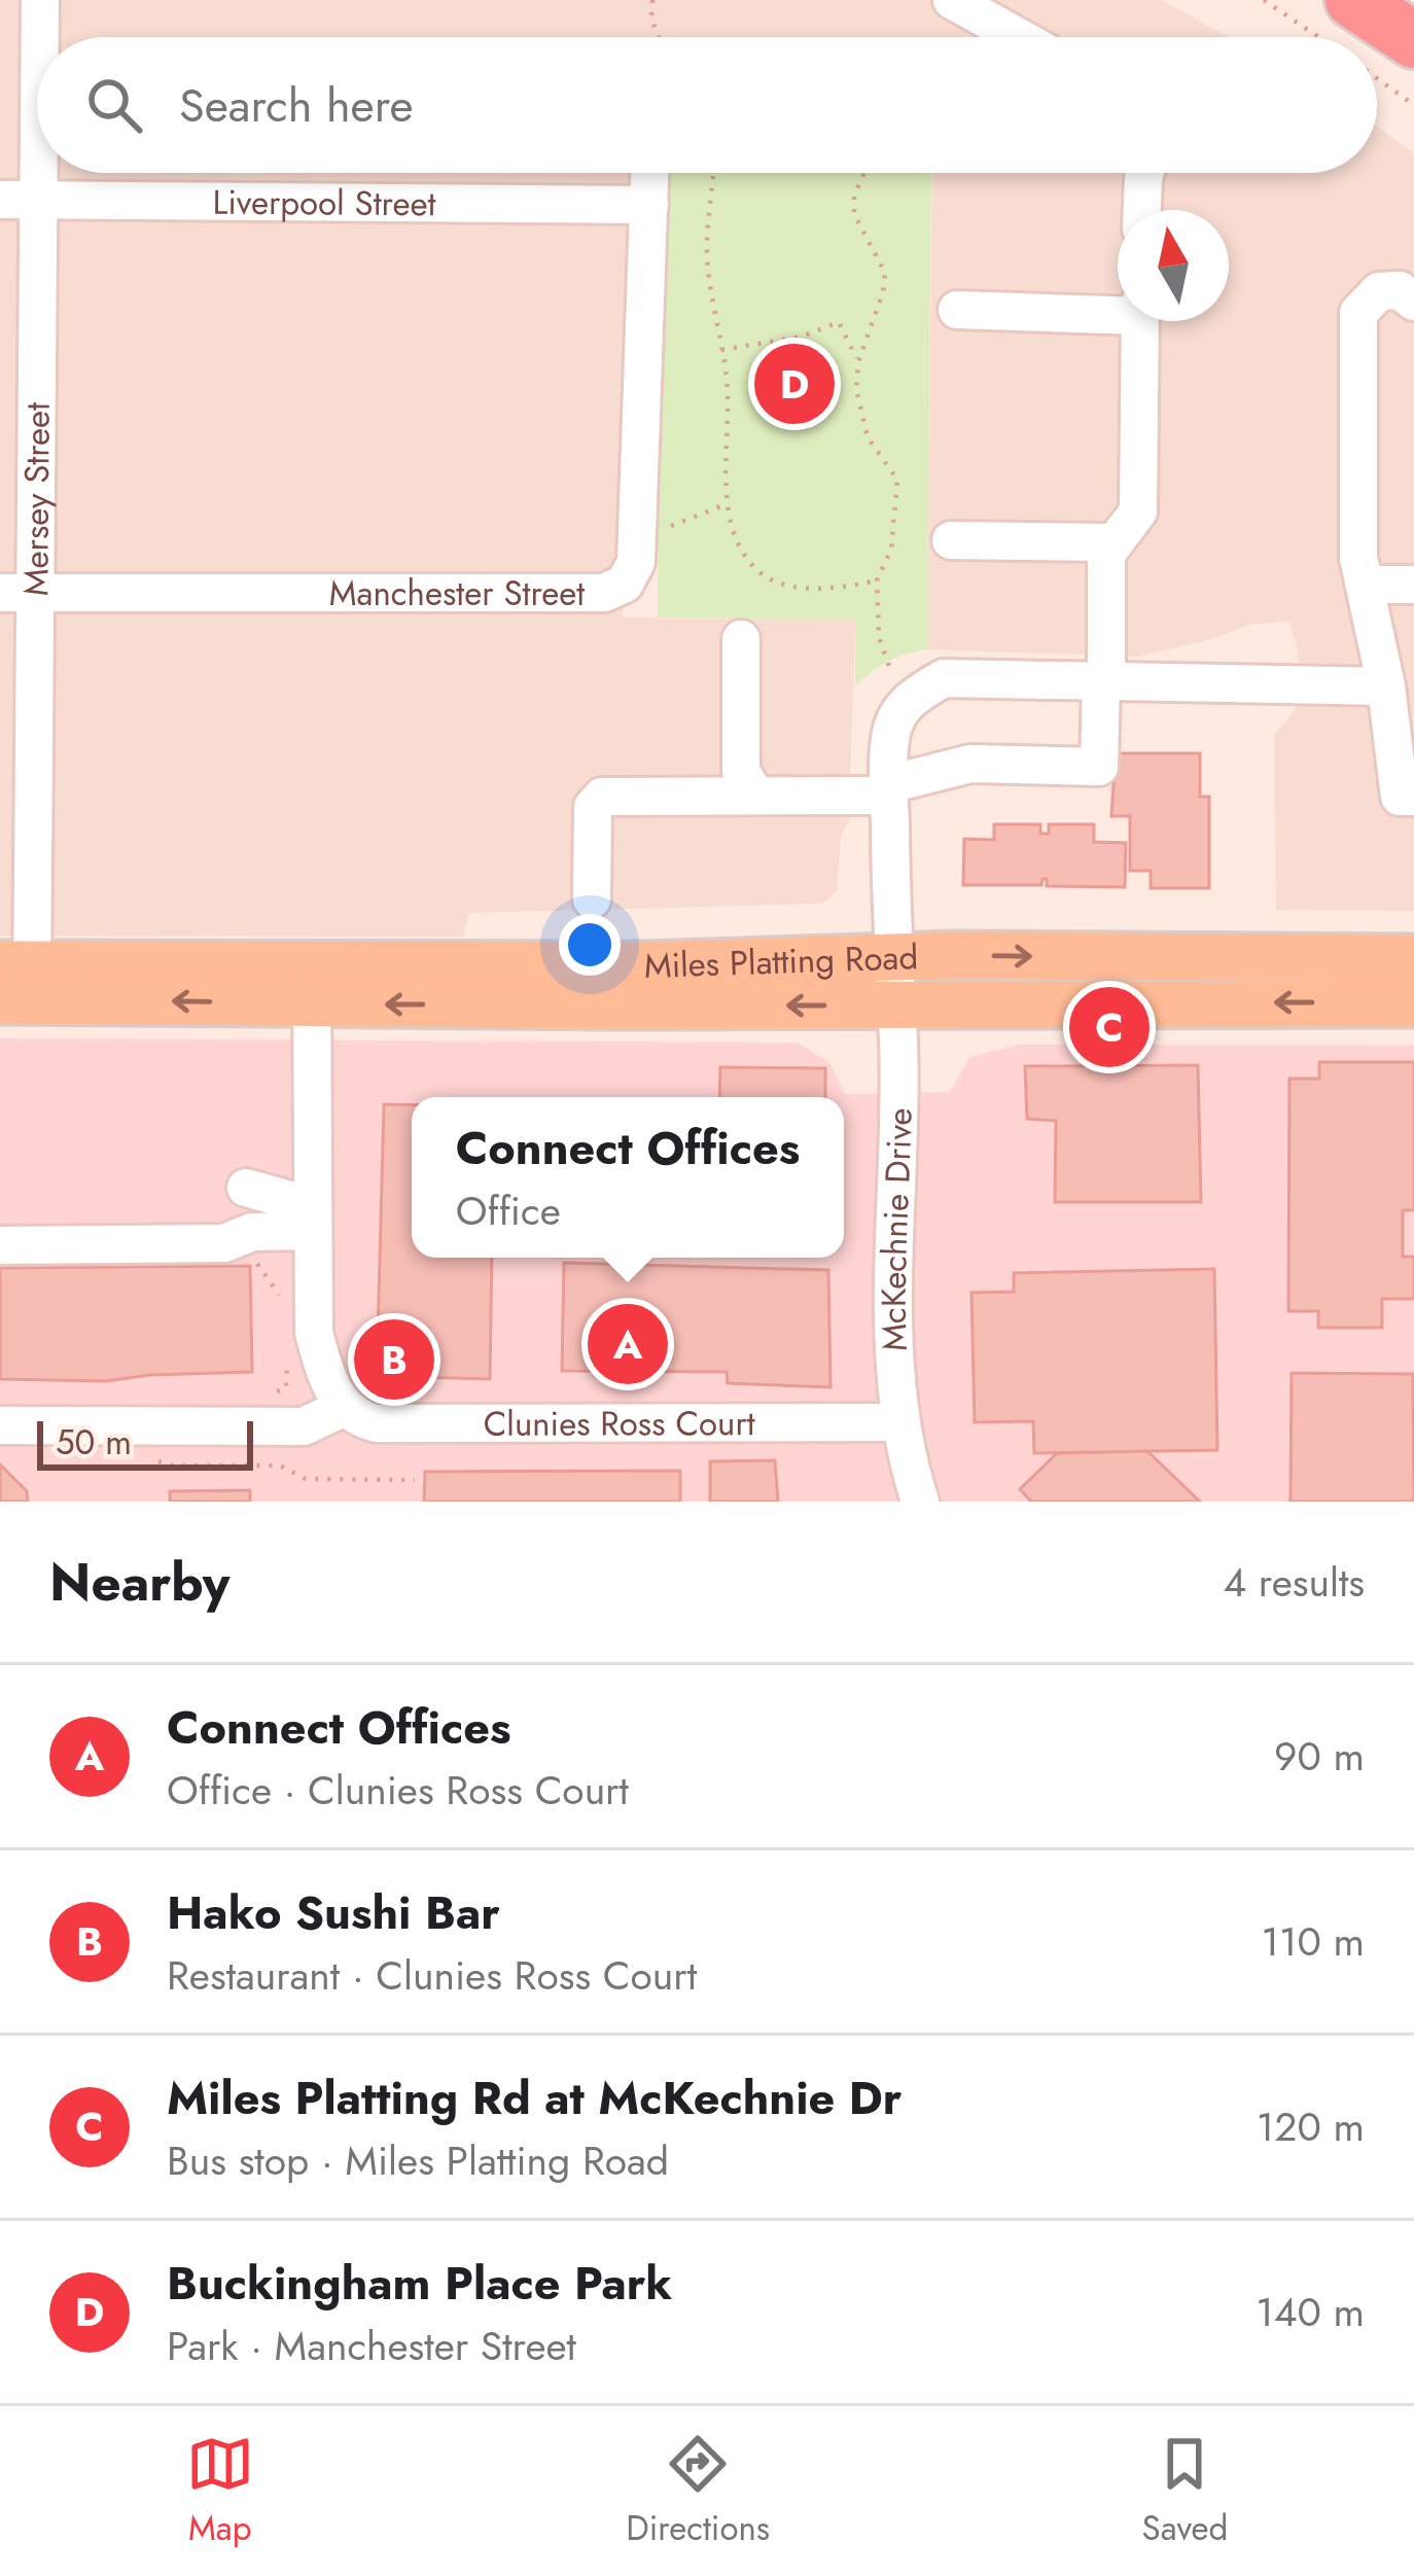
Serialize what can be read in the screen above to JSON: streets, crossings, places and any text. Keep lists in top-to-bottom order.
{
  "streets": {
    "main road": ["Miles Platting Road"],
    "street": [
      "Liverpool Street",
      "Mersey Street",
      "Manchester Street",
      "McKechnie Drive",
      "Clunies Ross Court"
    ]
  },
  "crossings": [
    ["Liverpool Street", "Mersey Street"],
    ["Liverpool Street", "Manchester Street"],
    ["Mersey Street", "Manchester Street"],
    ["Mersey Street", "Miles Platting Road"],
    ["Miles Platting Road", "McKechnie Drive"],
    ["McKechnie Drive", "Clunies Ross Court"]
  ],
  "scale_bar": "50 m",
  "north": "top",
  "page": {
    "search": "Search here",
    "pins": [
      "D",
      "C",
      "A",
      "B"
    ],
    "popup": ["Connect Offices", "Office"],
    "scale": "50 m",
    "heading": ["Nearby", "4 results"],
    "list": [
      {
        "mark": "A",
        "name": "Connect Offices",
        "note": "Office · Clunies Ross Court",
        "value": "90 m"
      },
      {
        "mark": "B",
        "name": "Hako Sushi Bar",
        "note": "Restaurant · Clunies Ross Court",
        "value": "110 m"
      },
      {
        "mark": "C",
        "name": "Miles Platting Rd at McKechnie Dr",
        "note": "Bus stop · Miles Platting Road",
        "value": "120 m"
      },
      {
        "mark": "D",
        "name": "Buckingham Place Park",
        "note": "Park · Manchester Street",
        "value": "140 m"
      }
    ],
    "nav": ["Map", "Directions", "Saved"]
  }
}
